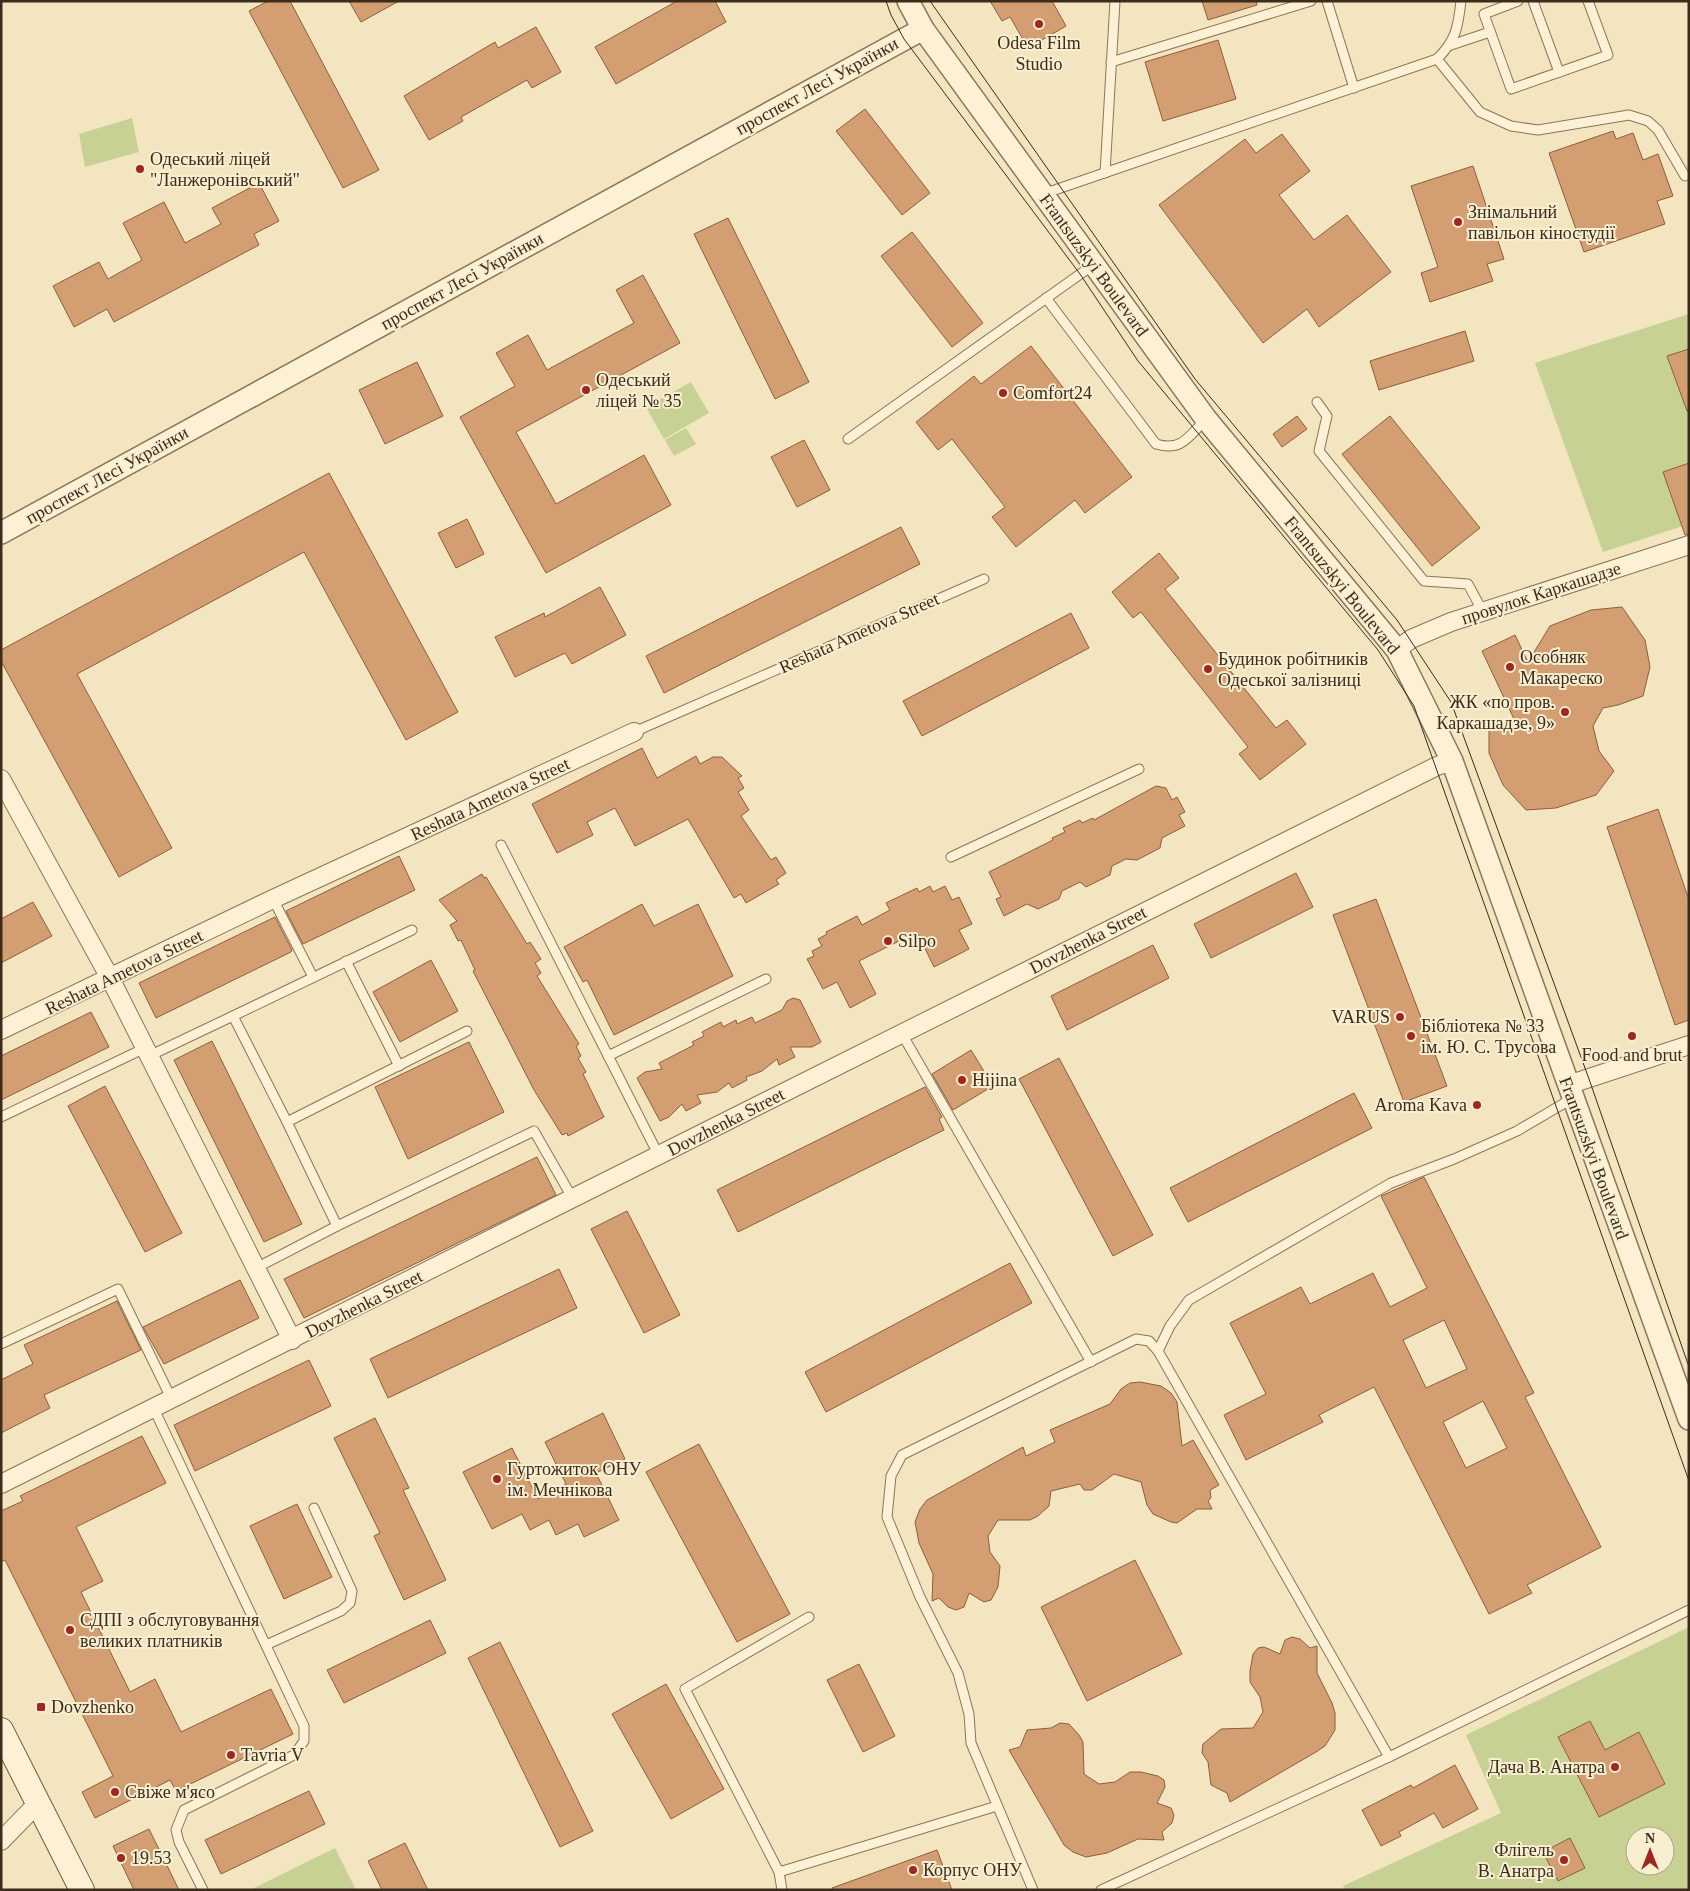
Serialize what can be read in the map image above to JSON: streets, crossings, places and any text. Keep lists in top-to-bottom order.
{
  "streets": {
    "street": [
      "проспект Лесі Українки",
      "Frantsuzskyi Boulevard",
      "провулок Каркашадзе",
      "Reshata Ametova Street",
      "Dovzhenka Street"
    ]
  },
  "crossings": [
    ["проспект Лесі Українки", "Frantsuzskyi Boulevard"],
    ["Frantsuzskyi Boulevard", "провулок Каркашадзе"],
    ["Frantsuzskyi Boulevard", "Dovzhenka Street"]
  ],
  "places": {
    "other": [
      "Odesa Film Studio",
      "Одеський ліцей \"Ланжеронівський\"",
      "Знімальний павільон кіностудії",
      "Одеський ліцей № 35",
      "Comfort24",
      "Особняк Макареско",
      "Будинок робітників Одеської залізниці",
      "ЖК «по пров. Каркашадзе, 9»",
      "Silpo",
      "VARUS",
      "Бібліотека № 33 ім. Ю. С. Трусова",
      "Food and brut",
      "Hijina",
      "Aroma Kava",
      "Гуртожиток ОНУ ім. Мечнікова",
      "СДПІ з обслуговування великих платників",
      "Tavria V",
      "Дача В. Анатра",
      "Свіже м'ясо",
      "19.53",
      "Флігель В. Анатра",
      "Корпус ОНУ"
    ],
    "transit": ["Dovzhenko"]
  },
  "north": "top"
}
